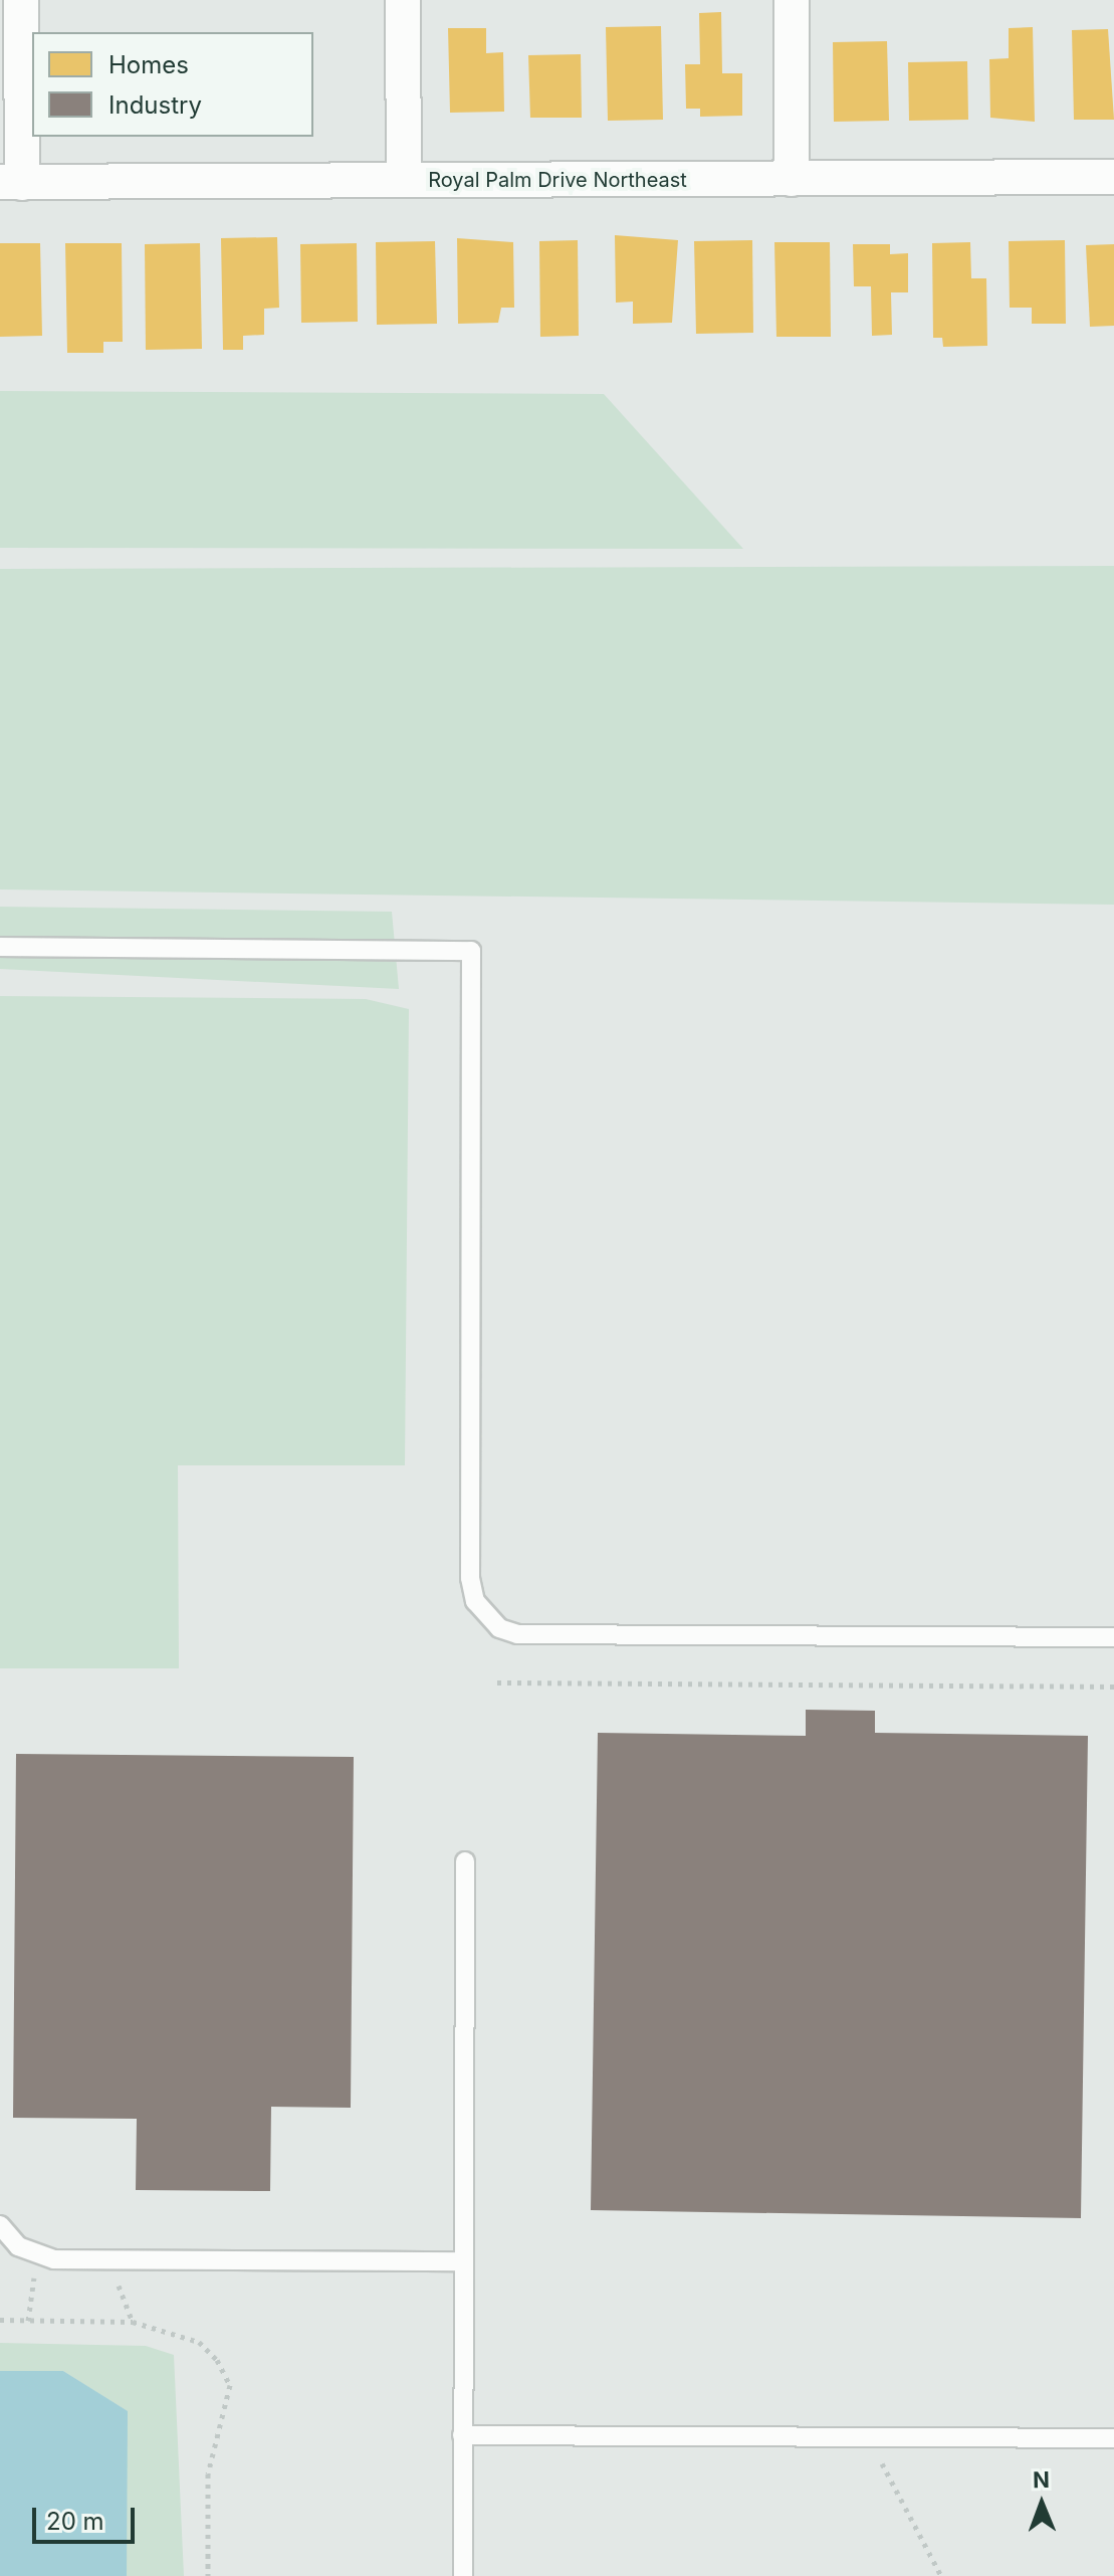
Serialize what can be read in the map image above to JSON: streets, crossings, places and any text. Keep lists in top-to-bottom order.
{
  "streets": {
    "street": ["Royal Palm Drive Northeast"]
  },
  "legend": ["Homes", "Industry"],
  "scale_bar": "20 m",
  "north": "top"
}
